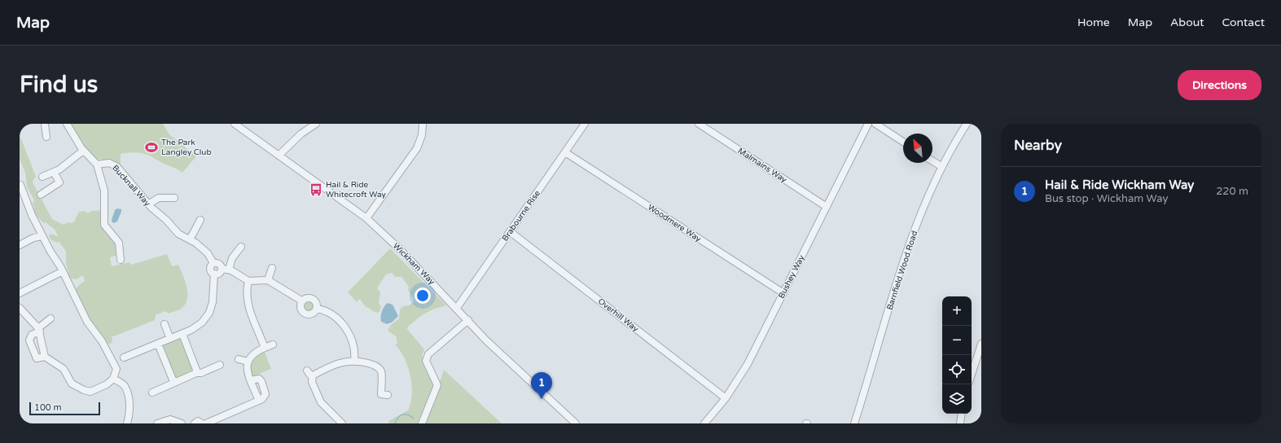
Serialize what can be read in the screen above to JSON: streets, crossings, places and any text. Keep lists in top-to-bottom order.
{
  "streets": {
    "street": [
      "Malmains Way",
      "Bucknall Way",
      "Brabourne Rise",
      "Woodmere Way",
      "Wickham Way",
      "Barnfield Wood Road",
      "Bushey Way",
      "Overhill Way"
    ]
  },
  "crossings": [
    ["Malmains Way", "Bushey Way"],
    ["Brabourne Rise", "Woodmere Way"],
    ["Brabourne Rise", "Wickham Way"],
    ["Brabourne Rise", "Overhill Way"],
    ["Woodmere Way", "Bushey Way"],
    ["Bushey Way", "Overhill Way"]
  ],
  "places": {
    "sports": ["The Park Langley Club"],
    "bus stop": ["Hail & Ride Whitecroft Way"]
  },
  "scale_bar": "100 m",
  "north": "top left",
  "page": {
    "header": "Map",
    "nav": [
      "Home",
      "Map",
      "About",
      "Contact"
    ],
    "buttons": "Directions",
    "title": "Find us",
    "heading": "Nearby",
    "list": [
      {
        "mark": "1",
        "name": "Hail & Ride Wickham Way",
        "note": "Bus stop · Wickham Way",
        "value": "220 m"
      }
    ],
    "map_buttons": ["+", "−"],
    "pins": "1",
    "scale": "100 m"
  }
}
